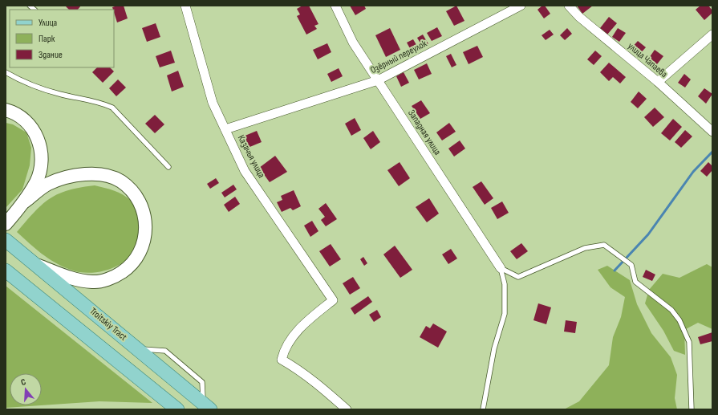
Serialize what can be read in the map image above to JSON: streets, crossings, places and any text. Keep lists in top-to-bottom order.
{
  "streets": {
    "main road": ["Troitskiy Tract"],
    "street": [
      "Озёрный переулок",
      "улица Чапаева",
      "Западная улица",
      "Казачья улица"
    ]
  },
  "crossings": [
    ["Озёрный переулок", "Западная улица"],
    ["Озёрный переулок", "Казачья улица"]
  ],
  "legend": ["Улица", "Парк", "Здание"],
  "north": "top"
}
